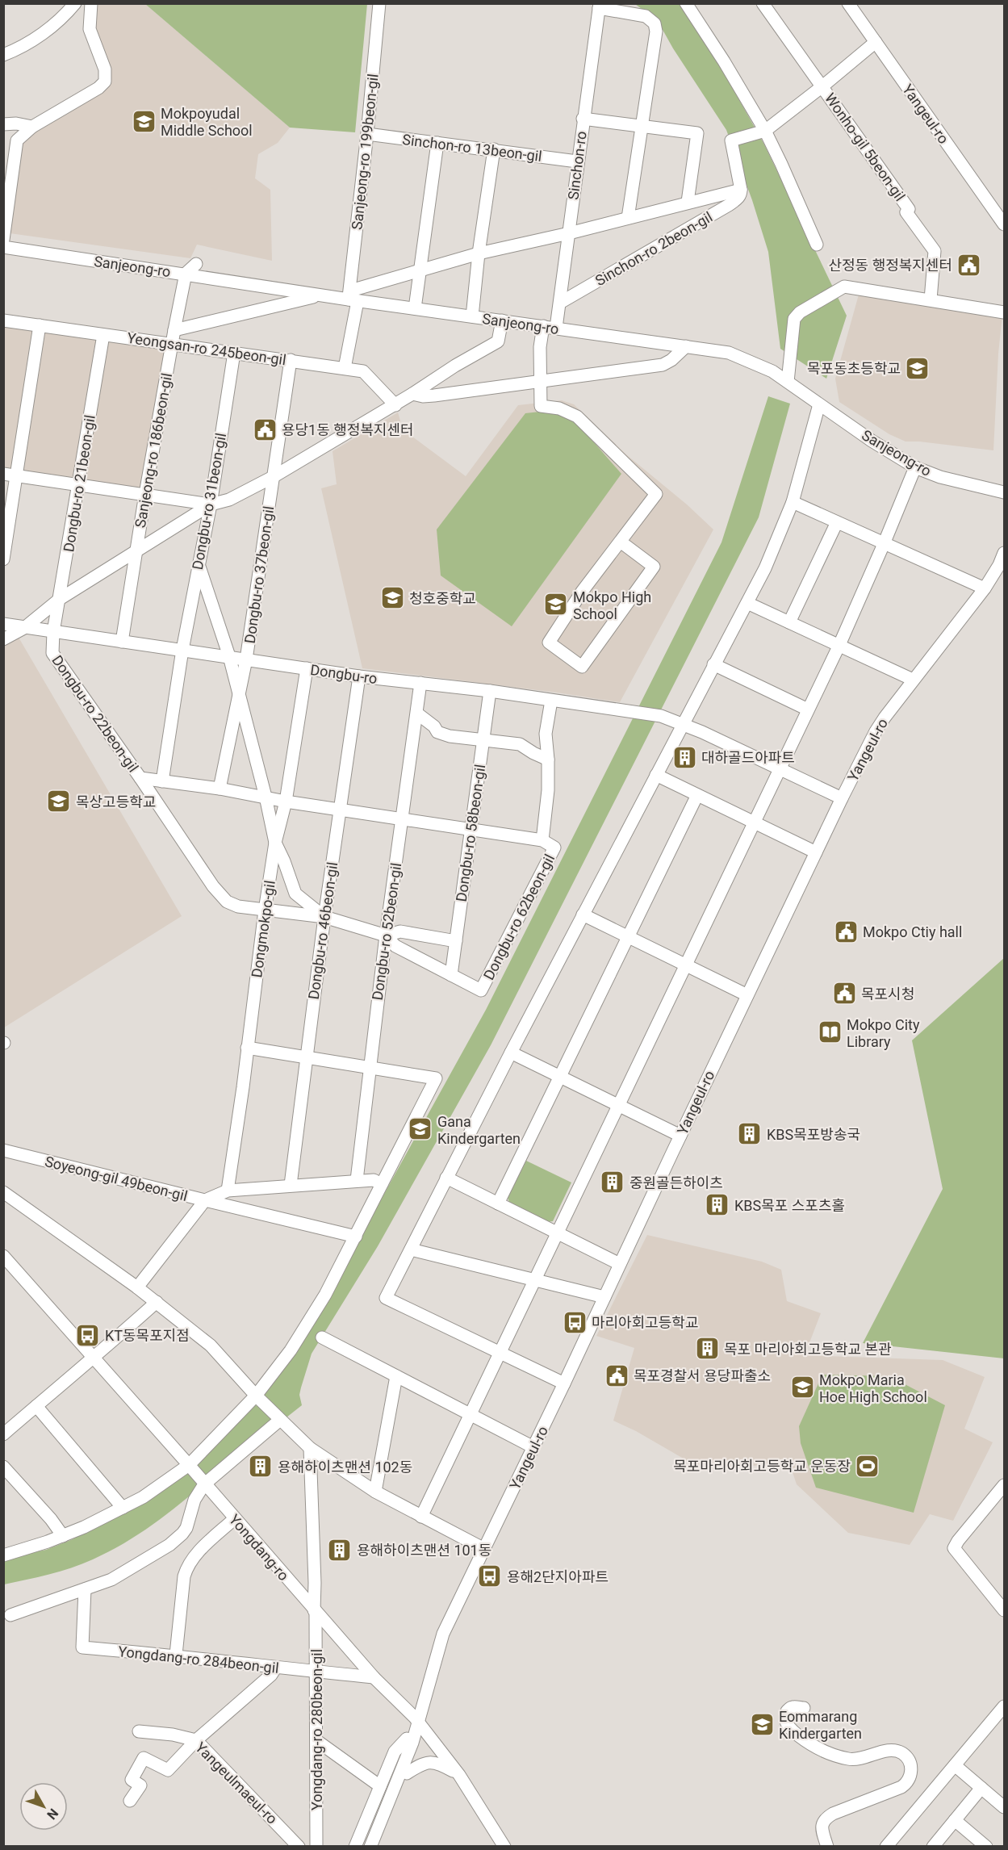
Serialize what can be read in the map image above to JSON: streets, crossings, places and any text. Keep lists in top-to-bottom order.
{
  "streets": {
    "street": [
      "Yangeul-ro",
      "Wonho-gil 5beon-gil",
      "Sinchon-ro 13beon-gil",
      "Sanjeong-ro 199beon-gil",
      "Sinchon-ro",
      "Sinchon-ro 2beon-gil",
      "Sanjeong-ro",
      "Yeongsan-ro 245beon-gil",
      "Sanjeong-ro 186beon-gil",
      "Dongbu-ro 21beon-gil",
      "Dongbu-ro 31beon-gil",
      "Dongbu-ro 37beon-gil",
      "Dongbu-ro",
      "Dongbu-ro 22beon-gil",
      "Dongbu-ro 58beon-gil",
      "Dongbu-ro 62beon-gil",
      "Dongmokpo-gil",
      "Dongbu-ro 46beon-gil",
      "Dongbu-ro 52beon-gil",
      "Soyeong-gil 49beon-gil",
      "Yongdang-ro",
      "Yongdang-ro 284beon-gil",
      "Yongdang-ro 280beon-gil",
      "Yangeulmaeul-ro"
    ]
  },
  "crossings": [
    ["Yangeul-ro", "Dongbu-ro"],
    ["Yangeul-ro", "Yongdang-ro"],
    ["Sinchon-ro 13beon-gil", "Sanjeong-ro 199beon-gil"],
    ["Sinchon-ro 13beon-gil", "Sinchon-ro"],
    ["Sanjeong-ro 199beon-gil", "Sanjeong-ro"],
    ["Sanjeong-ro 199beon-gil", "Yeongsan-ro 245beon-gil"],
    ["Sinchon-ro", "Sinchon-ro 2beon-gil"],
    ["Sinchon-ro", "Sanjeong-ro"],
    ["Sanjeong-ro", "Sanjeong-ro 186beon-gil"],
    ["Yeongsan-ro 245beon-gil", "Sanjeong-ro 186beon-gil"],
    ["Yeongsan-ro 245beon-gil", "Dongbu-ro 21beon-gil"],
    ["Yeongsan-ro 245beon-gil", "Dongbu-ro 31beon-gil"],
    ["Yeongsan-ro 245beon-gil", "Dongbu-ro 37beon-gil"],
    ["Sanjeong-ro 186beon-gil", "Dongbu-ro"],
    ["Dongbu-ro 21beon-gil", "Dongbu-ro"],
    ["Dongbu-ro 21beon-gil", "Dongbu-ro 22beon-gil"],
    ["Dongbu-ro 31beon-gil", "Dongbu-ro"],
    ["Dongbu-ro 37beon-gil", "Dongbu-ro"],
    ["Dongbu-ro", "Dongbu-ro 22beon-gil"],
    ["Dongbu-ro", "Dongbu-ro 58beon-gil"],
    ["Dongbu-ro", "Dongbu-ro 62beon-gil"],
    ["Dongbu-ro", "Dongmokpo-gil"],
    ["Dongbu-ro", "Dongbu-ro 46beon-gil"],
    ["Dongbu-ro", "Dongbu-ro 52beon-gil"],
    ["Dongbu-ro 22beon-gil", "Dongmokpo-gil"],
    ["Dongbu-ro 22beon-gil", "Dongbu-ro 46beon-gil"],
    ["Dongbu-ro 58beon-gil", "Dongbu-ro 62beon-gil"],
    ["Dongmokpo-gil", "Soyeong-gil 49beon-gil"],
    ["Dongbu-ro 46beon-gil", "Soyeong-gil 49beon-gil"],
    ["Dongbu-ro 52beon-gil", "Soyeong-gil 49beon-gil"],
    ["Yongdang-ro", "Yongdang-ro 284beon-gil"],
    ["Yongdang-ro", "Yongdang-ro 280beon-gil"],
    ["Yongdang-ro 284beon-gil", "Yongdang-ro 280beon-gil"]
  ],
  "places": {
    "school or university": [
      "Mokpoyudal Middle School",
      "목포동초등학교",
      "청호중학교",
      "Mokpo High School",
      "목상고등학교",
      "Gana Kindergarten",
      "Mokpo Maria Hoe High School",
      "Eommarang Kindergarten"
    ],
    "public building": [
      "산정동 행정복지센터",
      "용당1동 행정복지센터",
      "Mokpo Ctiy hall",
      "목포시청",
      "목포경찰서 용당파출소"
    ],
    "building": [
      "대하골드아파트",
      "KBS목포방송국",
      "중원골든하이츠",
      "KBS목포 스포츠홀",
      "목포 마리아회고등학교 본관",
      "용해하이츠맨션 102동",
      "용해하이츠맨션 101동"
    ],
    "library": ["Mokpo City Library"],
    "bus stop": ["마리아회고등학교", "KT동목포지점", "용해2단지아파트"],
    "sports": ["목포마리아회고등학교 운동장"]
  },
  "north": "bottom right"
}
